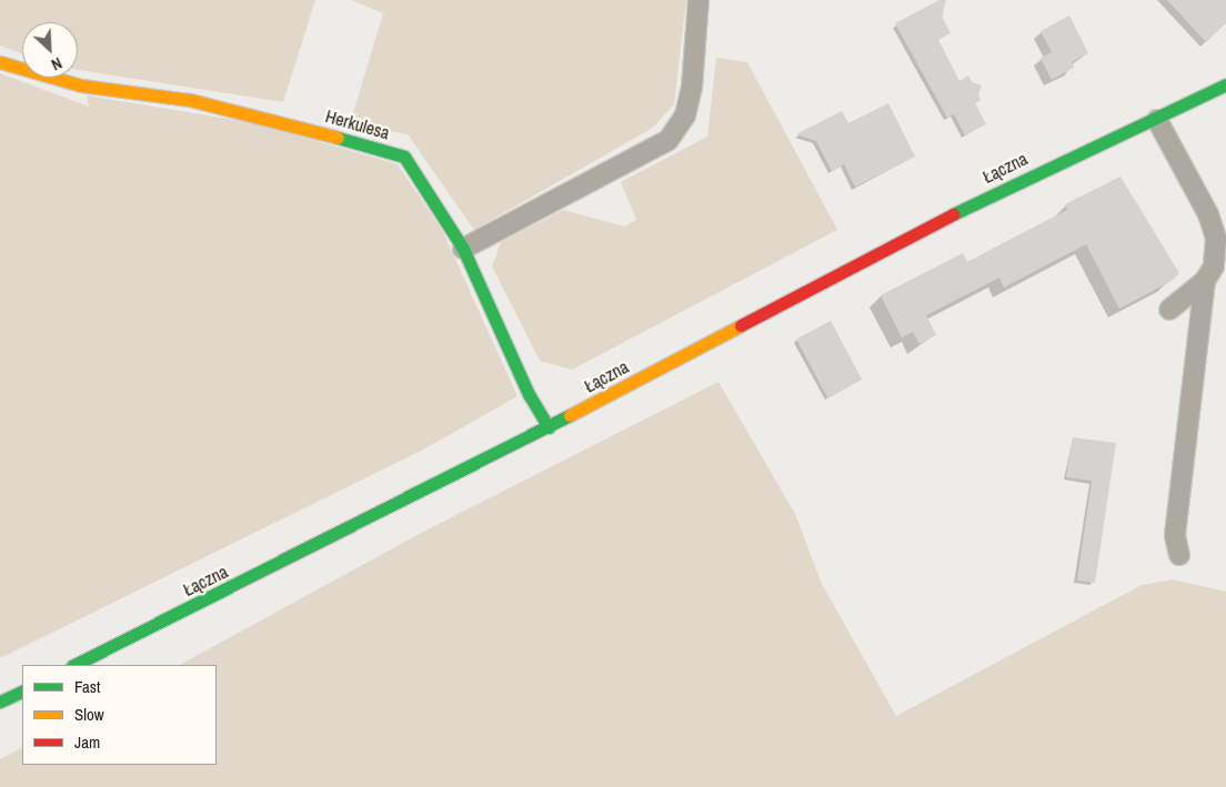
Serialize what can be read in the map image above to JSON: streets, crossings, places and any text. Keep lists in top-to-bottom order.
{
  "streets": {
    "street": ["Herkulesa", "Łączna"]
  },
  "crossings": [
    ["Herkulesa", "Łączna"]
  ],
  "legend": ["Fast", "Slow", "Jam"],
  "north": "bottom right"
}
